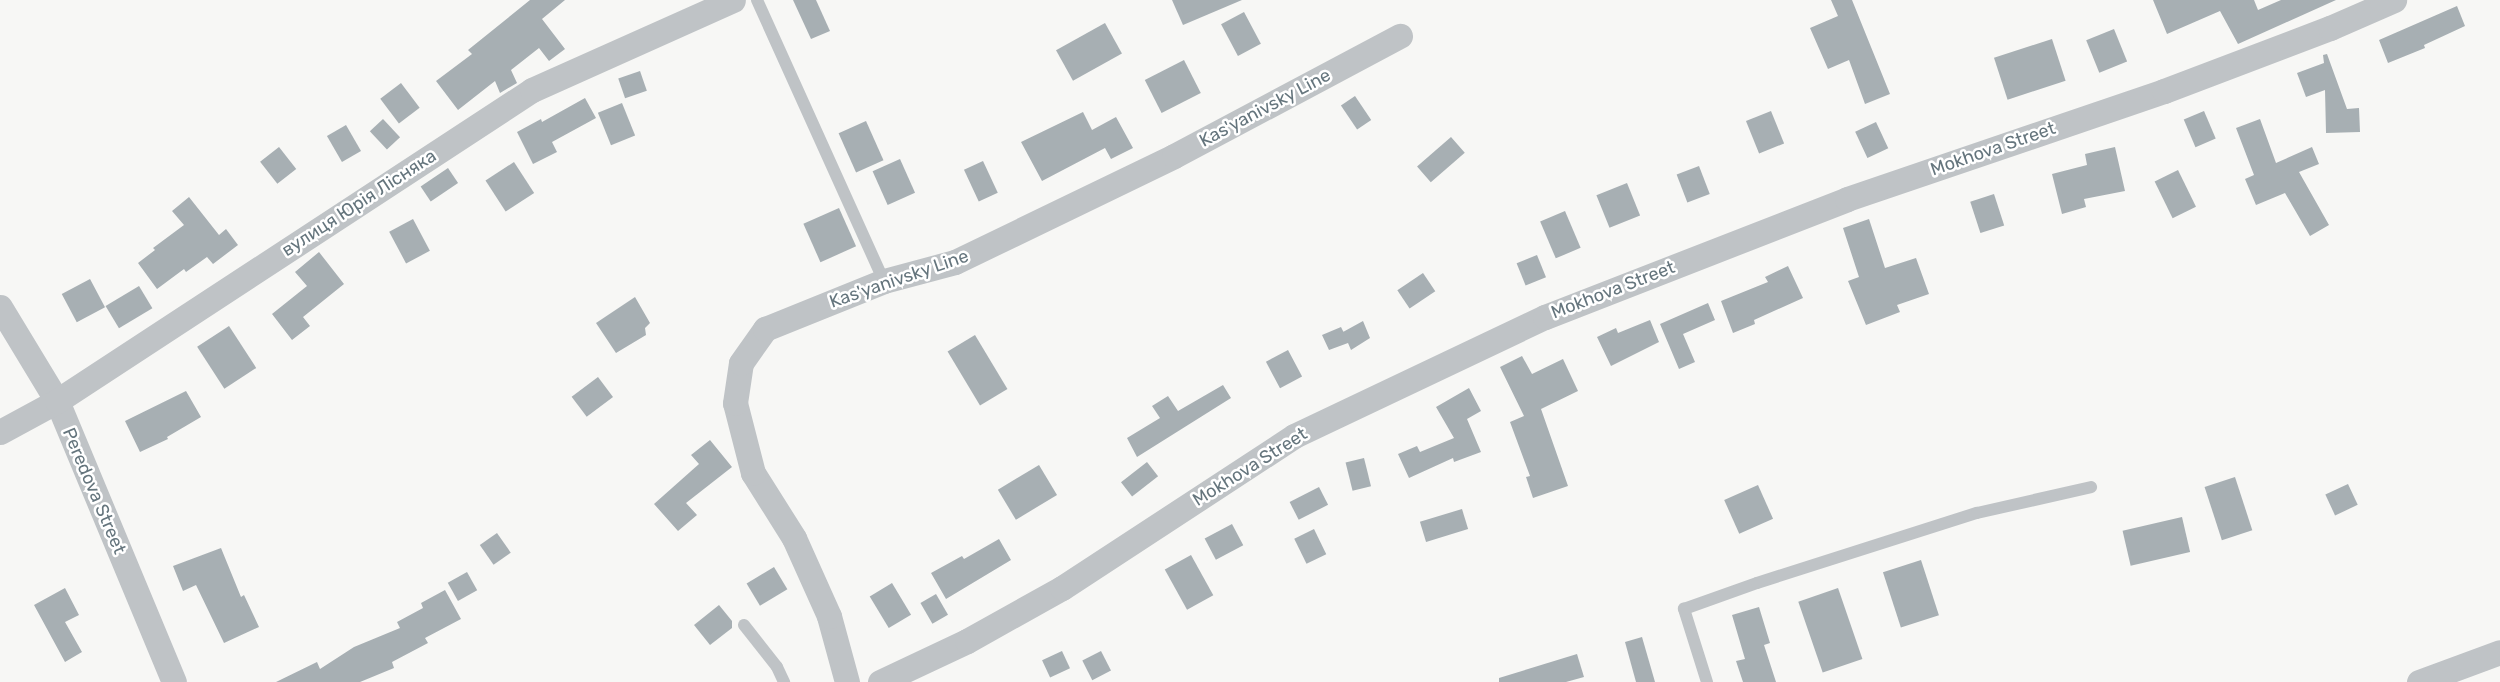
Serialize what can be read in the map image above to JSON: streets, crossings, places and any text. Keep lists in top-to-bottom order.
{
  "streets": {
    "street": [
      "Kas'yanivsky Line",
      "Mokhova Street",
      "вулиця Юрія Лісняка",
      "Peredova Street"
    ]
  },
  "crossings": [
    ["вулиця Юрія Лісняка", "Peredova Street"]
  ]
}
